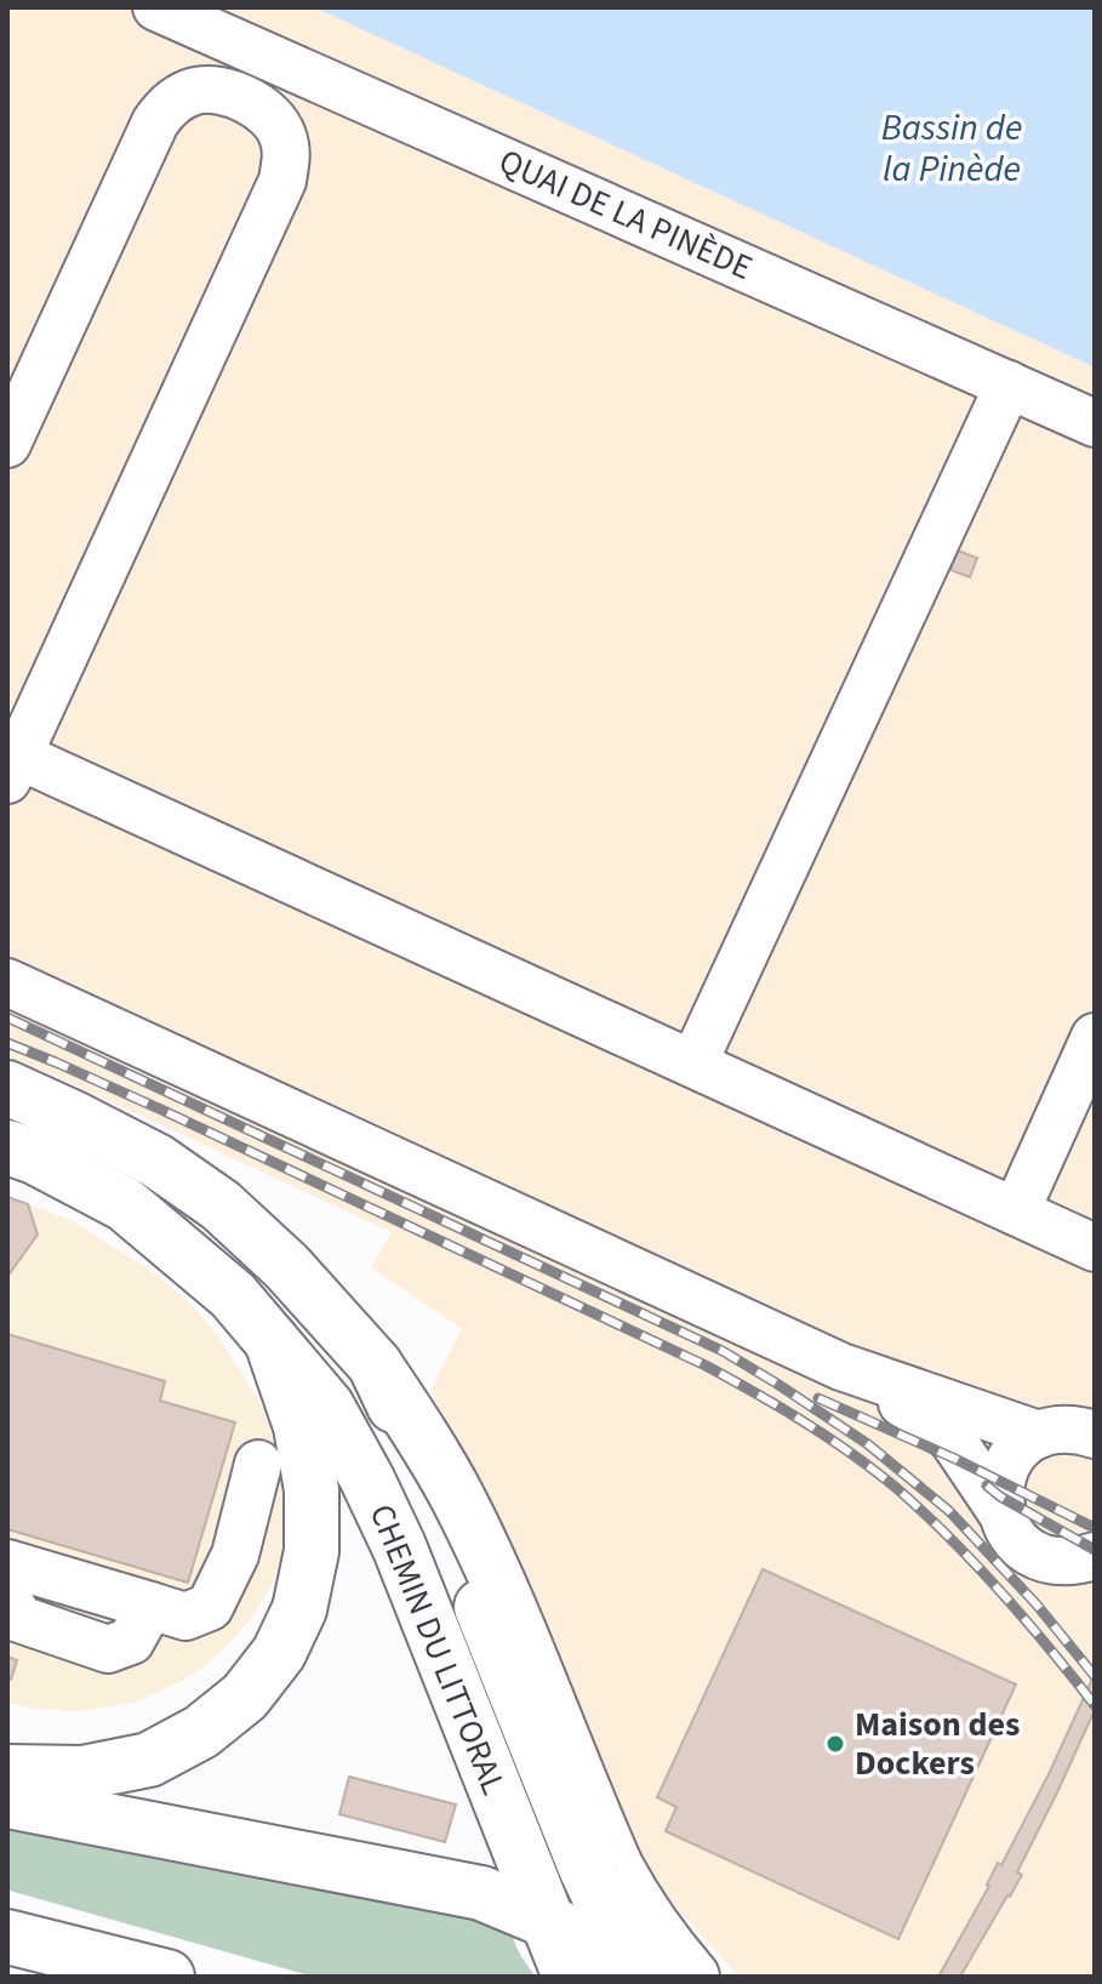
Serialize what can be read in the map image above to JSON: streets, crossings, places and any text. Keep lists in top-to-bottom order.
{
  "streets": {
    "main road": ["CHEMIN DU LITTORAL"],
    "lane": ["QUAI DE LA PINÈDE"]
  },
  "water": ["Bassin de la Pinède"],
  "places": ["Maison des Dockers"]
}
